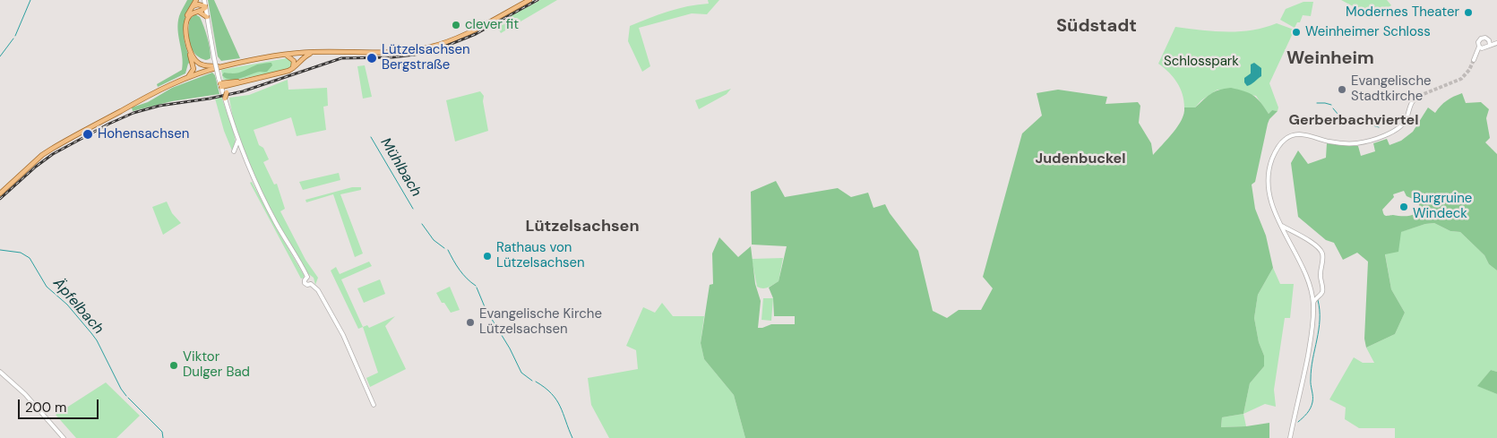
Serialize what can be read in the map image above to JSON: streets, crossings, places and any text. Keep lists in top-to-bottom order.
{
  "districts": [
    "Südstadt",
    "Weinheim",
    "Gerberbachviertel",
    "Judenbuckel",
    "Lützelsachsen"
  ],
  "water": ["Mühlbach", "Äpfelbach"],
  "parks": ["Schlosspark"],
  "places": [
    "Modernes Theater",
    "clever fit",
    "Weinheimer Schloss",
    "Lützelsachsen Bergstraße",
    "Evangelische Stadtkirche",
    "Hohensachsen",
    "Burgruine Windeck",
    "Rathaus von Lützelsachsen",
    "Evangelische Kirche Lützelsachsen",
    "Viktor Dulger Bad"
  ],
  "scale_bar": "200 m"
}
